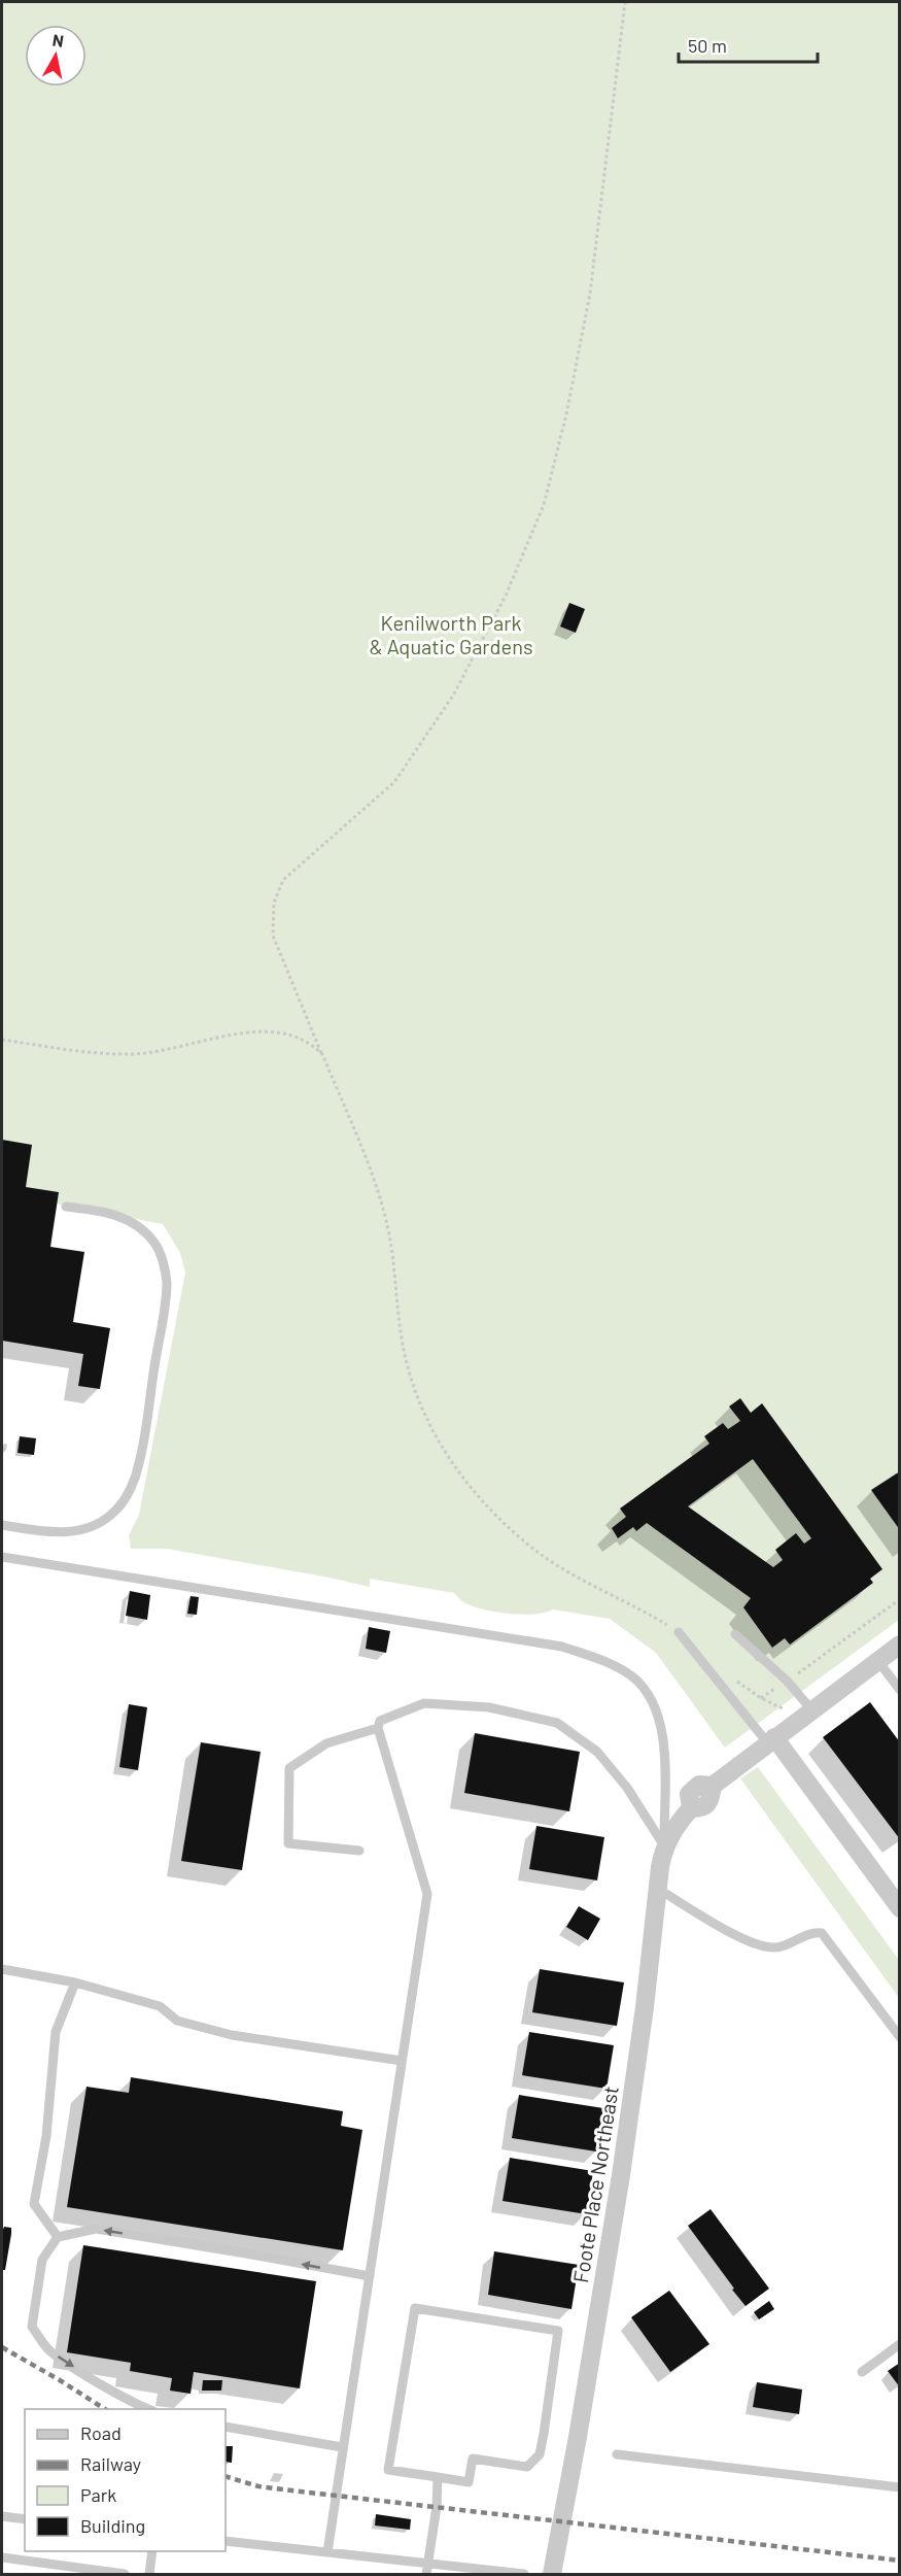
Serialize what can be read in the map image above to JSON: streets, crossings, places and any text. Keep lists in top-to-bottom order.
{
  "streets": {
    "street": ["Foote Place Northeast"]
  },
  "parks": ["Kenilworth Park & Aquatic Gardens"],
  "legend": [
    "Road",
    "Railway",
    "Park",
    "Building"
  ],
  "scale_bar": "50 m",
  "north": "top"
}
